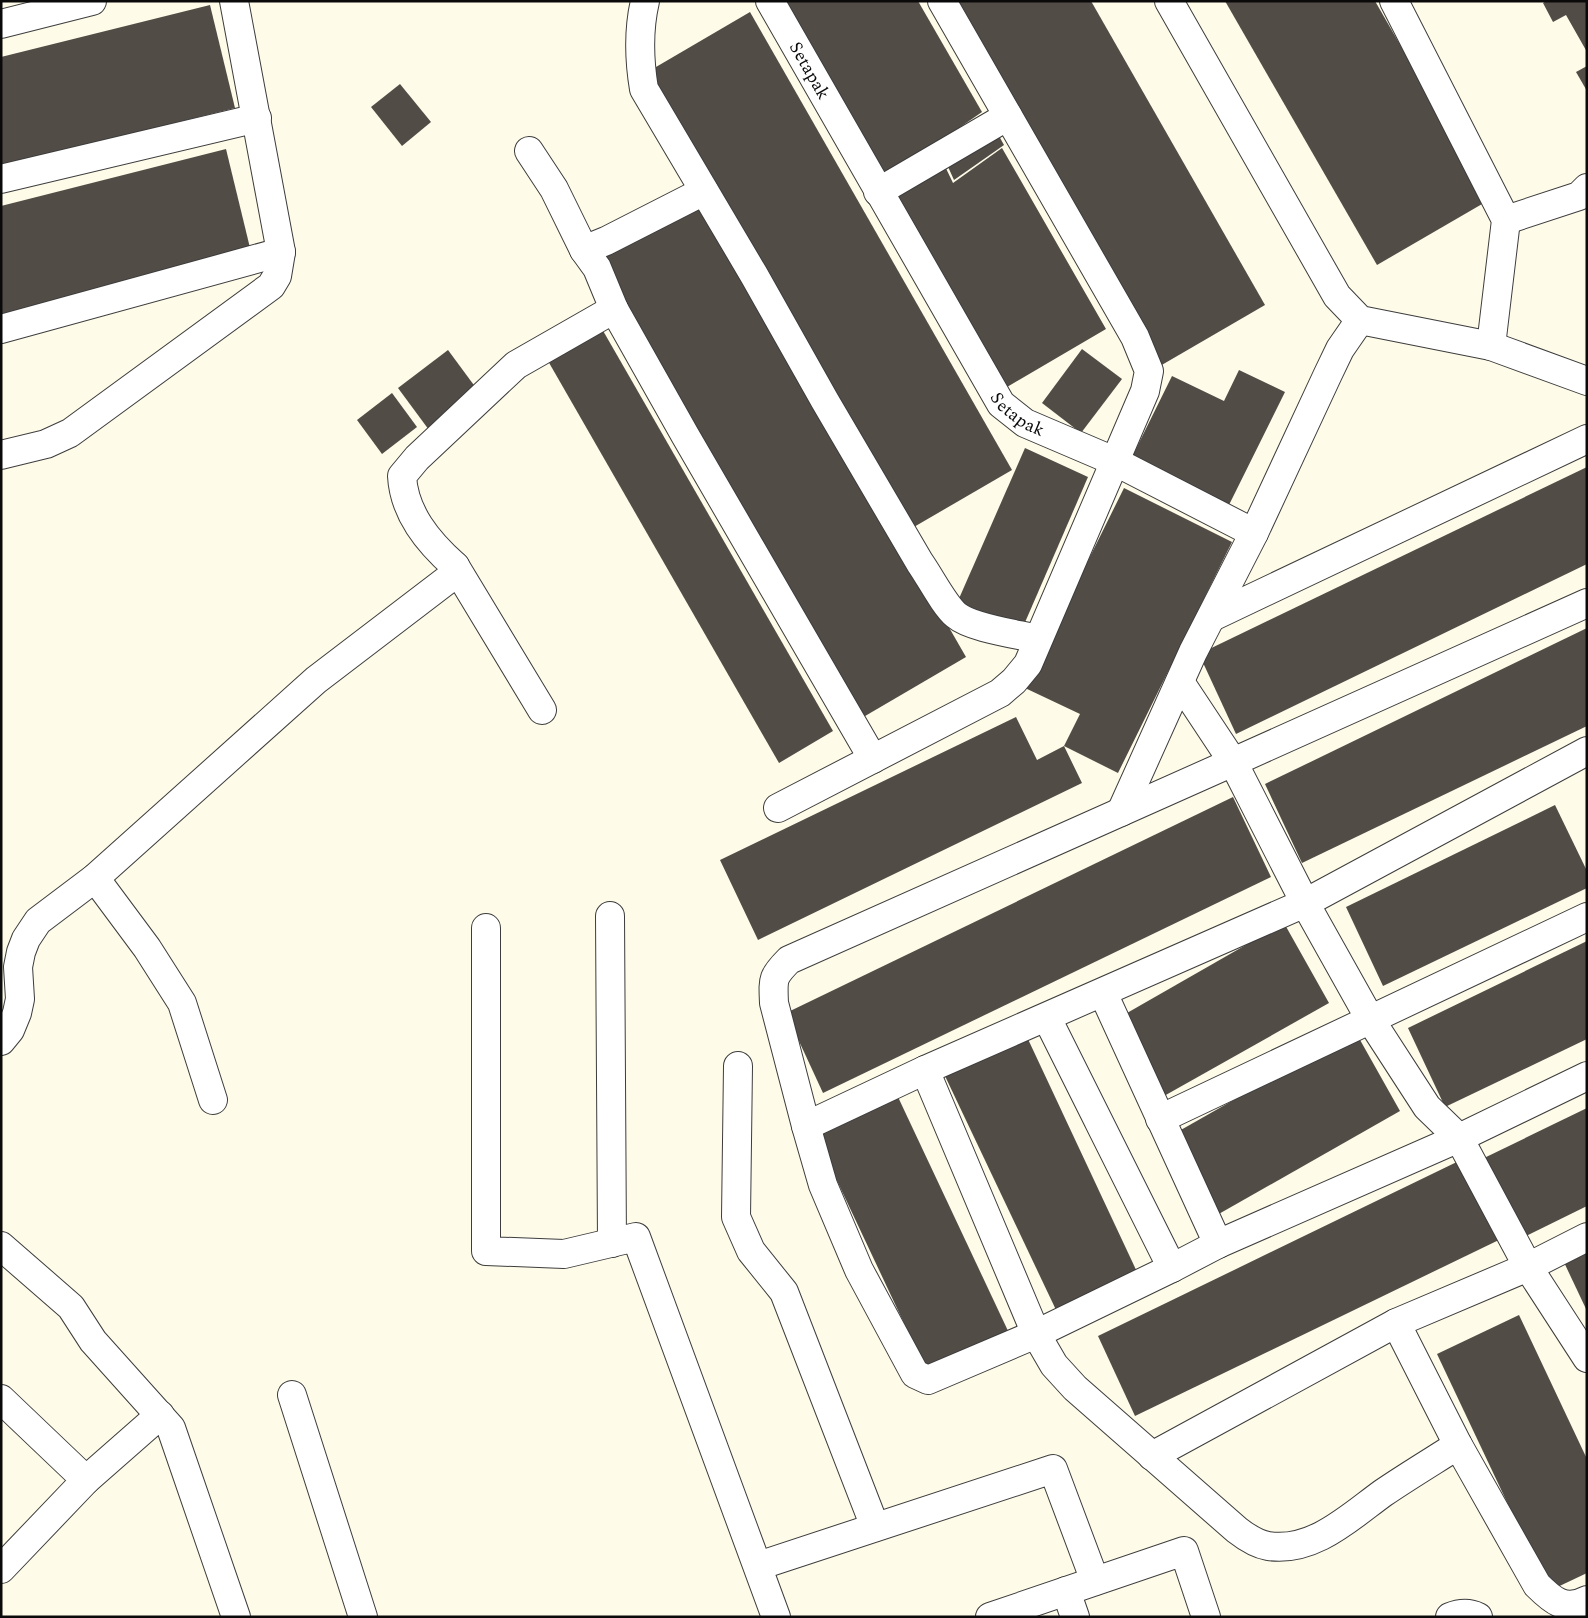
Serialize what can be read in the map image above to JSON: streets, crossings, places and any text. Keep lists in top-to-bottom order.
{
  "streets": {
    "street": ["Setapak"]
  }
}
